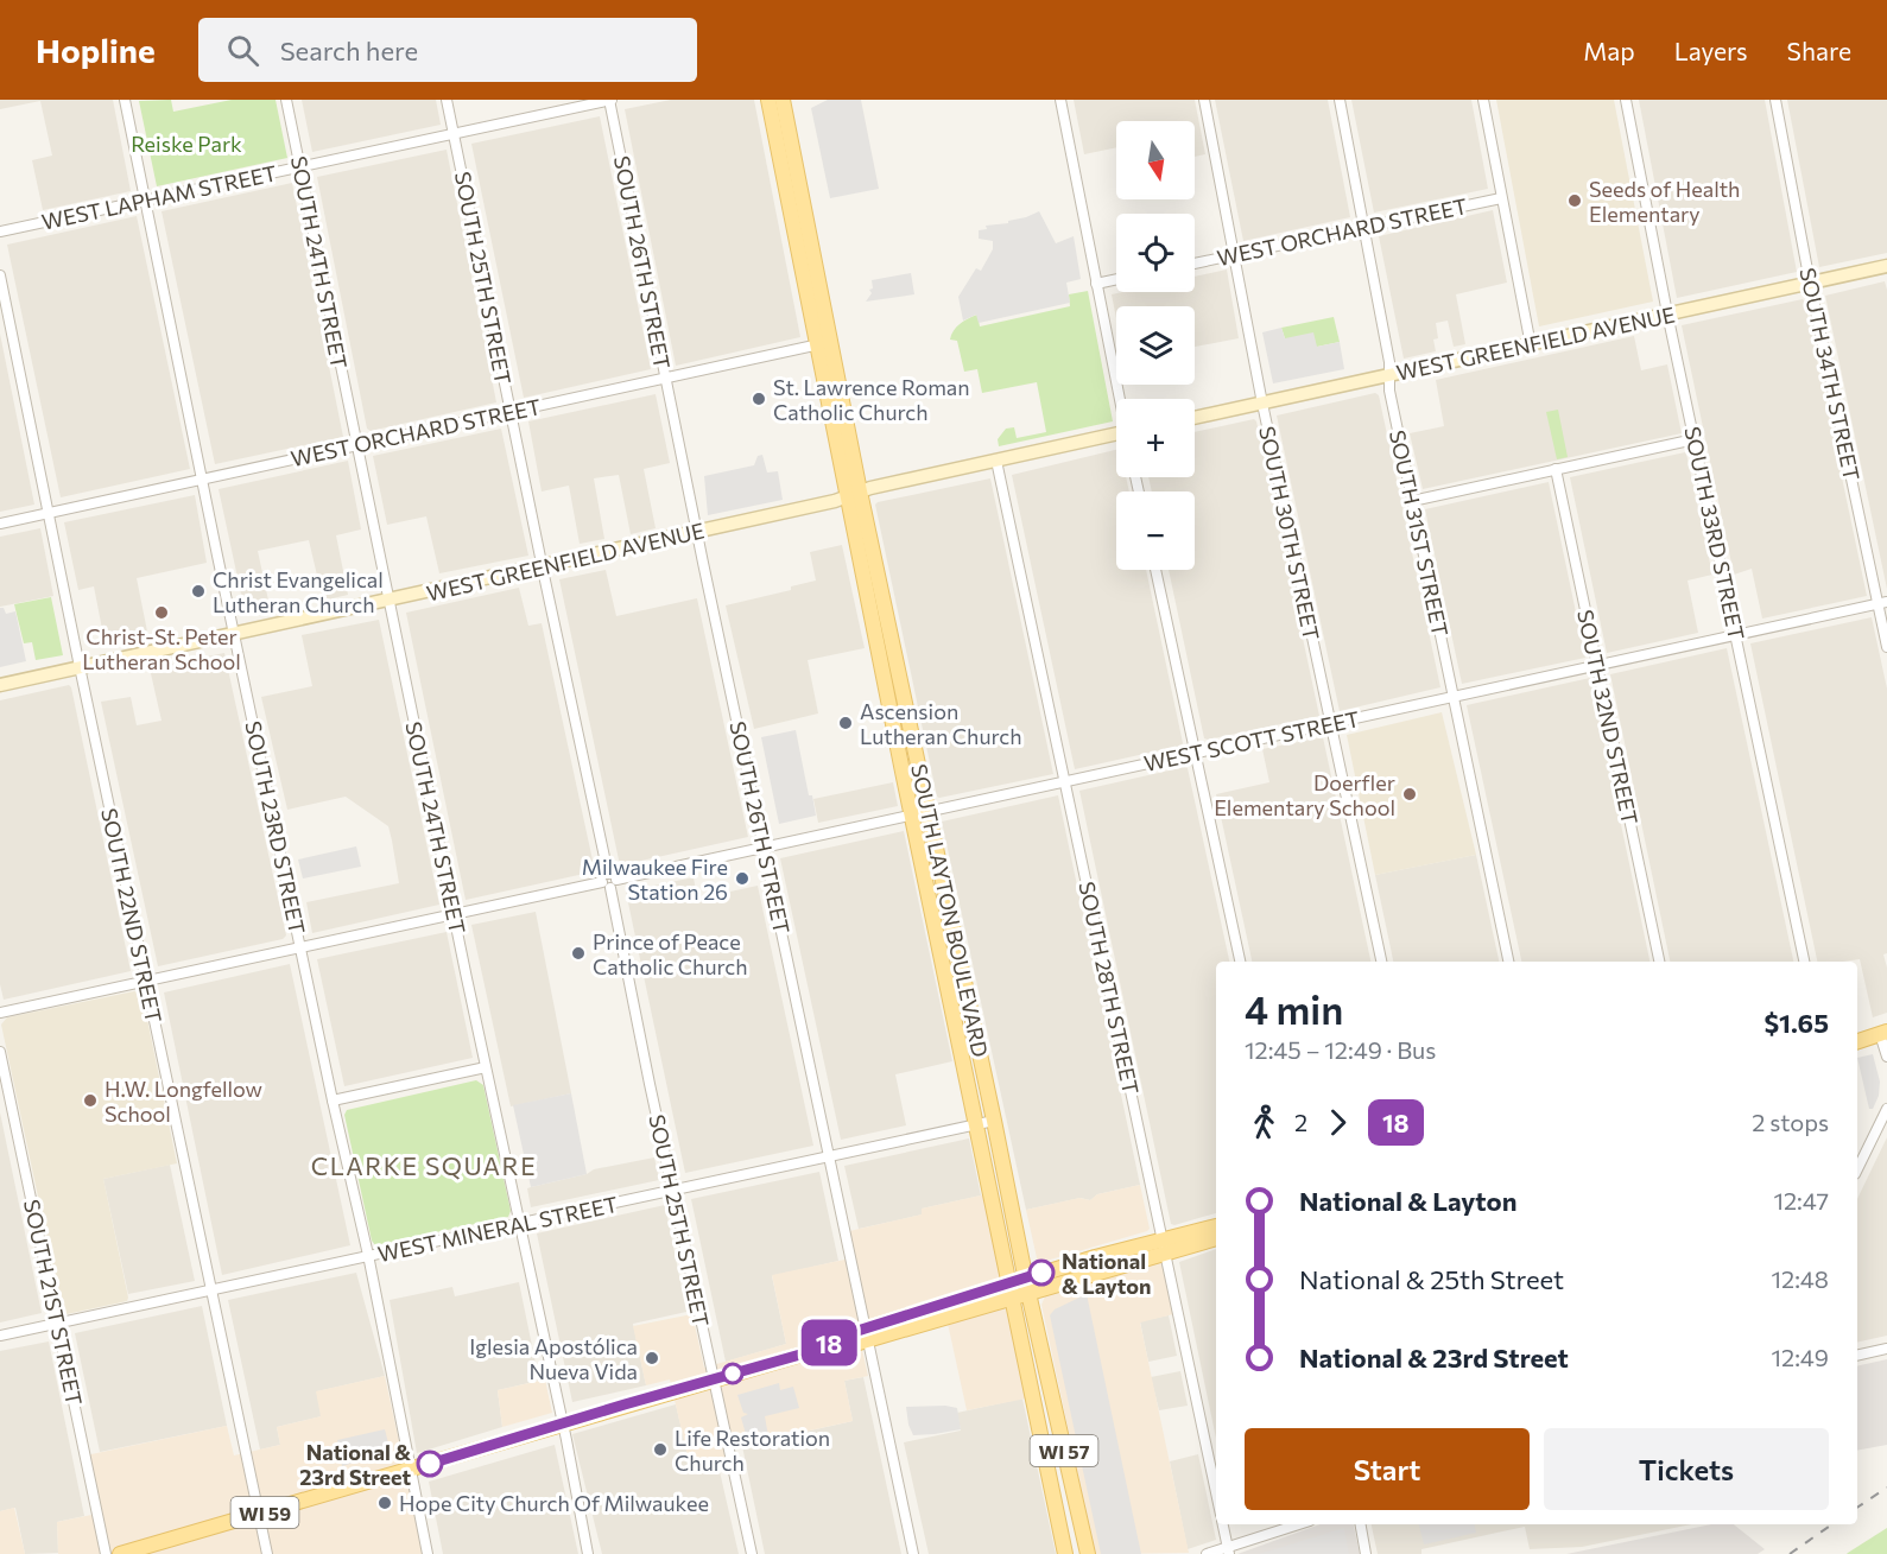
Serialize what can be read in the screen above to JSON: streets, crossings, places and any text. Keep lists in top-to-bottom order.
{
  "streets": {
    "main road": [
      "WEST GREENFIELD AVENUE",
      "SOUTH LAYTON BOULEVARD",
      "WI 57",
      "WI 59"
    ],
    "street": [
      "WEST LAPHAM STREET",
      "WEST ORCHARD STREET",
      "SOUTH 24TH STREET",
      "SOUTH 26TH STREET",
      "SOUTH 25TH STREET",
      "SOUTH 34TH STREET",
      "SOUTH 30TH STREET",
      "SOUTH 31ST STREET",
      "SOUTH 33RD STREET",
      "SOUTH 32ND STREET",
      "WEST SCOTT STREET",
      "SOUTH 23RD STREET",
      "SOUTH 22ND STREET",
      "SOUTH 28TH STREET",
      "WEST MINERAL STREET",
      "SOUTH 21ST STREET"
    ]
  },
  "crossings": [
    ["WEST LAPHAM STREET", "SOUTH 24TH STREET"],
    ["WEST LAPHAM STREET", "SOUTH 26TH STREET"],
    ["WEST LAPHAM STREET", "SOUTH 25TH STREET"],
    ["WEST LAPHAM STREET", "SOUTH 23RD STREET"],
    ["WEST ORCHARD STREET", "SOUTH 24TH STREET"],
    ["WEST ORCHARD STREET", "SOUTH 26TH STREET"],
    ["WEST ORCHARD STREET", "SOUTH 25TH STREET"],
    ["WEST ORCHARD STREET", "SOUTH 30TH STREET"],
    ["WEST ORCHARD STREET", "SOUTH 31ST STREET"],
    ["WEST ORCHARD STREET", "SOUTH 23RD STREET"],
    ["WEST ORCHARD STREET", "SOUTH LAYTON BOULEVARD"],
    ["WEST ORCHARD STREET", "SOUTH 22ND STREET"],
    ["SOUTH 24TH STREET", "WEST GREENFIELD AVENUE"],
    ["SOUTH 24TH STREET", "WEST SCOTT STREET"],
    ["SOUTH 24TH STREET", "WEST MINERAL STREET"],
    ["SOUTH 24TH STREET", "WI 59"],
    ["SOUTH 26TH STREET", "WEST GREENFIELD AVENUE"],
    ["SOUTH 26TH STREET", "WEST SCOTT STREET"],
    ["SOUTH 26TH STREET", "WEST MINERAL STREET"],
    ["SOUTH 26TH STREET", "WI 59"],
    ["SOUTH 25TH STREET", "WEST GREENFIELD AVENUE"],
    ["SOUTH 25TH STREET", "WEST SCOTT STREET"],
    ["SOUTH 25TH STREET", "WEST MINERAL STREET"],
    ["SOUTH 25TH STREET", "WI 59"],
    ["WEST GREENFIELD AVENUE", "SOUTH 34TH STREET"],
    ["WEST GREENFIELD AVENUE", "SOUTH 30TH STREET"],
    ["WEST GREENFIELD AVENUE", "SOUTH 31ST STREET"],
    ["WEST GREENFIELD AVENUE", "SOUTH 33RD STREET"],
    ["WEST GREENFIELD AVENUE", "SOUTH 23RD STREET"],
    ["WEST GREENFIELD AVENUE", "SOUTH LAYTON BOULEVARD"],
    ["WEST GREENFIELD AVENUE", "SOUTH 22ND STREET"],
    ["WEST GREENFIELD AVENUE", "SOUTH 28TH STREET"],
    ["SOUTH 34TH STREET", "WEST SCOTT STREET"],
    ["SOUTH 30TH STREET", "WEST SCOTT STREET"],
    ["SOUTH 31ST STREET", "WEST SCOTT STREET"],
    ["SOUTH 33RD STREET", "WEST SCOTT STREET"],
    ["SOUTH 32ND STREET", "WEST SCOTT STREET"],
    ["WEST SCOTT STREET", "SOUTH 23RD STREET"],
    ["WEST SCOTT STREET", "SOUTH LAYTON BOULEVARD"],
    ["WEST SCOTT STREET", "SOUTH 22ND STREET"],
    ["WEST SCOTT STREET", "SOUTH 28TH STREET"],
    ["SOUTH 23RD STREET", "WEST MINERAL STREET"],
    ["SOUTH 23RD STREET", "WI 59"],
    ["SOUTH LAYTON BOULEVARD", "WEST MINERAL STREET"],
    ["SOUTH LAYTON BOULEVARD", "WI 59"],
    ["SOUTH 22ND STREET", "WEST MINERAL STREET"],
    ["SOUTH 22ND STREET", "WI 59"],
    ["SOUTH 28TH STREET", "WI 59"],
    ["WEST MINERAL STREET", "SOUTH 21ST STREET"]
  ],
  "districts": ["CLARKE SQUARE"],
  "parks": ["Reiske Park"],
  "places": [
    "Seeds of Health Elementary",
    "St. Lawrence Roman Catholic Church",
    "Christ Evangelical Lutheran Church",
    "Christ-St. Peter Lutheran School",
    "Ascension Lutheran Church",
    "Doerfler Elementary School",
    "Milwaukee Fire Station 26",
    "Prince of Peace Catholic Church",
    "H.W. Longfellow School",
    "National & Layton",
    "Iglesia Apostólica Nueva Vida",
    "Life Restoration Church",
    "National & 23rd Street",
    "Hope City Church Of Milwaukee"
  ],
  "lines": ["bus line 18"],
  "north": "bottom",
  "page": {
    "header": "Hopline",
    "search": "Search here",
    "nav": ["Map", "Layers", "Share"],
    "on_map": "18",
    "map_buttons": ["+", "−"],
    "heading": ["4 min", "12:45 – 12:49 · Bus", "$1.65"],
    "legs": ["2", "18", "2 stops"],
    "list": [
      {
        "name": "National & Layton",
        "value": "12:47"
      },
      {
        "name": "National & 25th Street",
        "value": "12:48"
      },
      {
        "name": "National & 23rd Street",
        "value": "12:49"
      }
    ],
    "buttons": ["Start", "Tickets"]
  }
}
